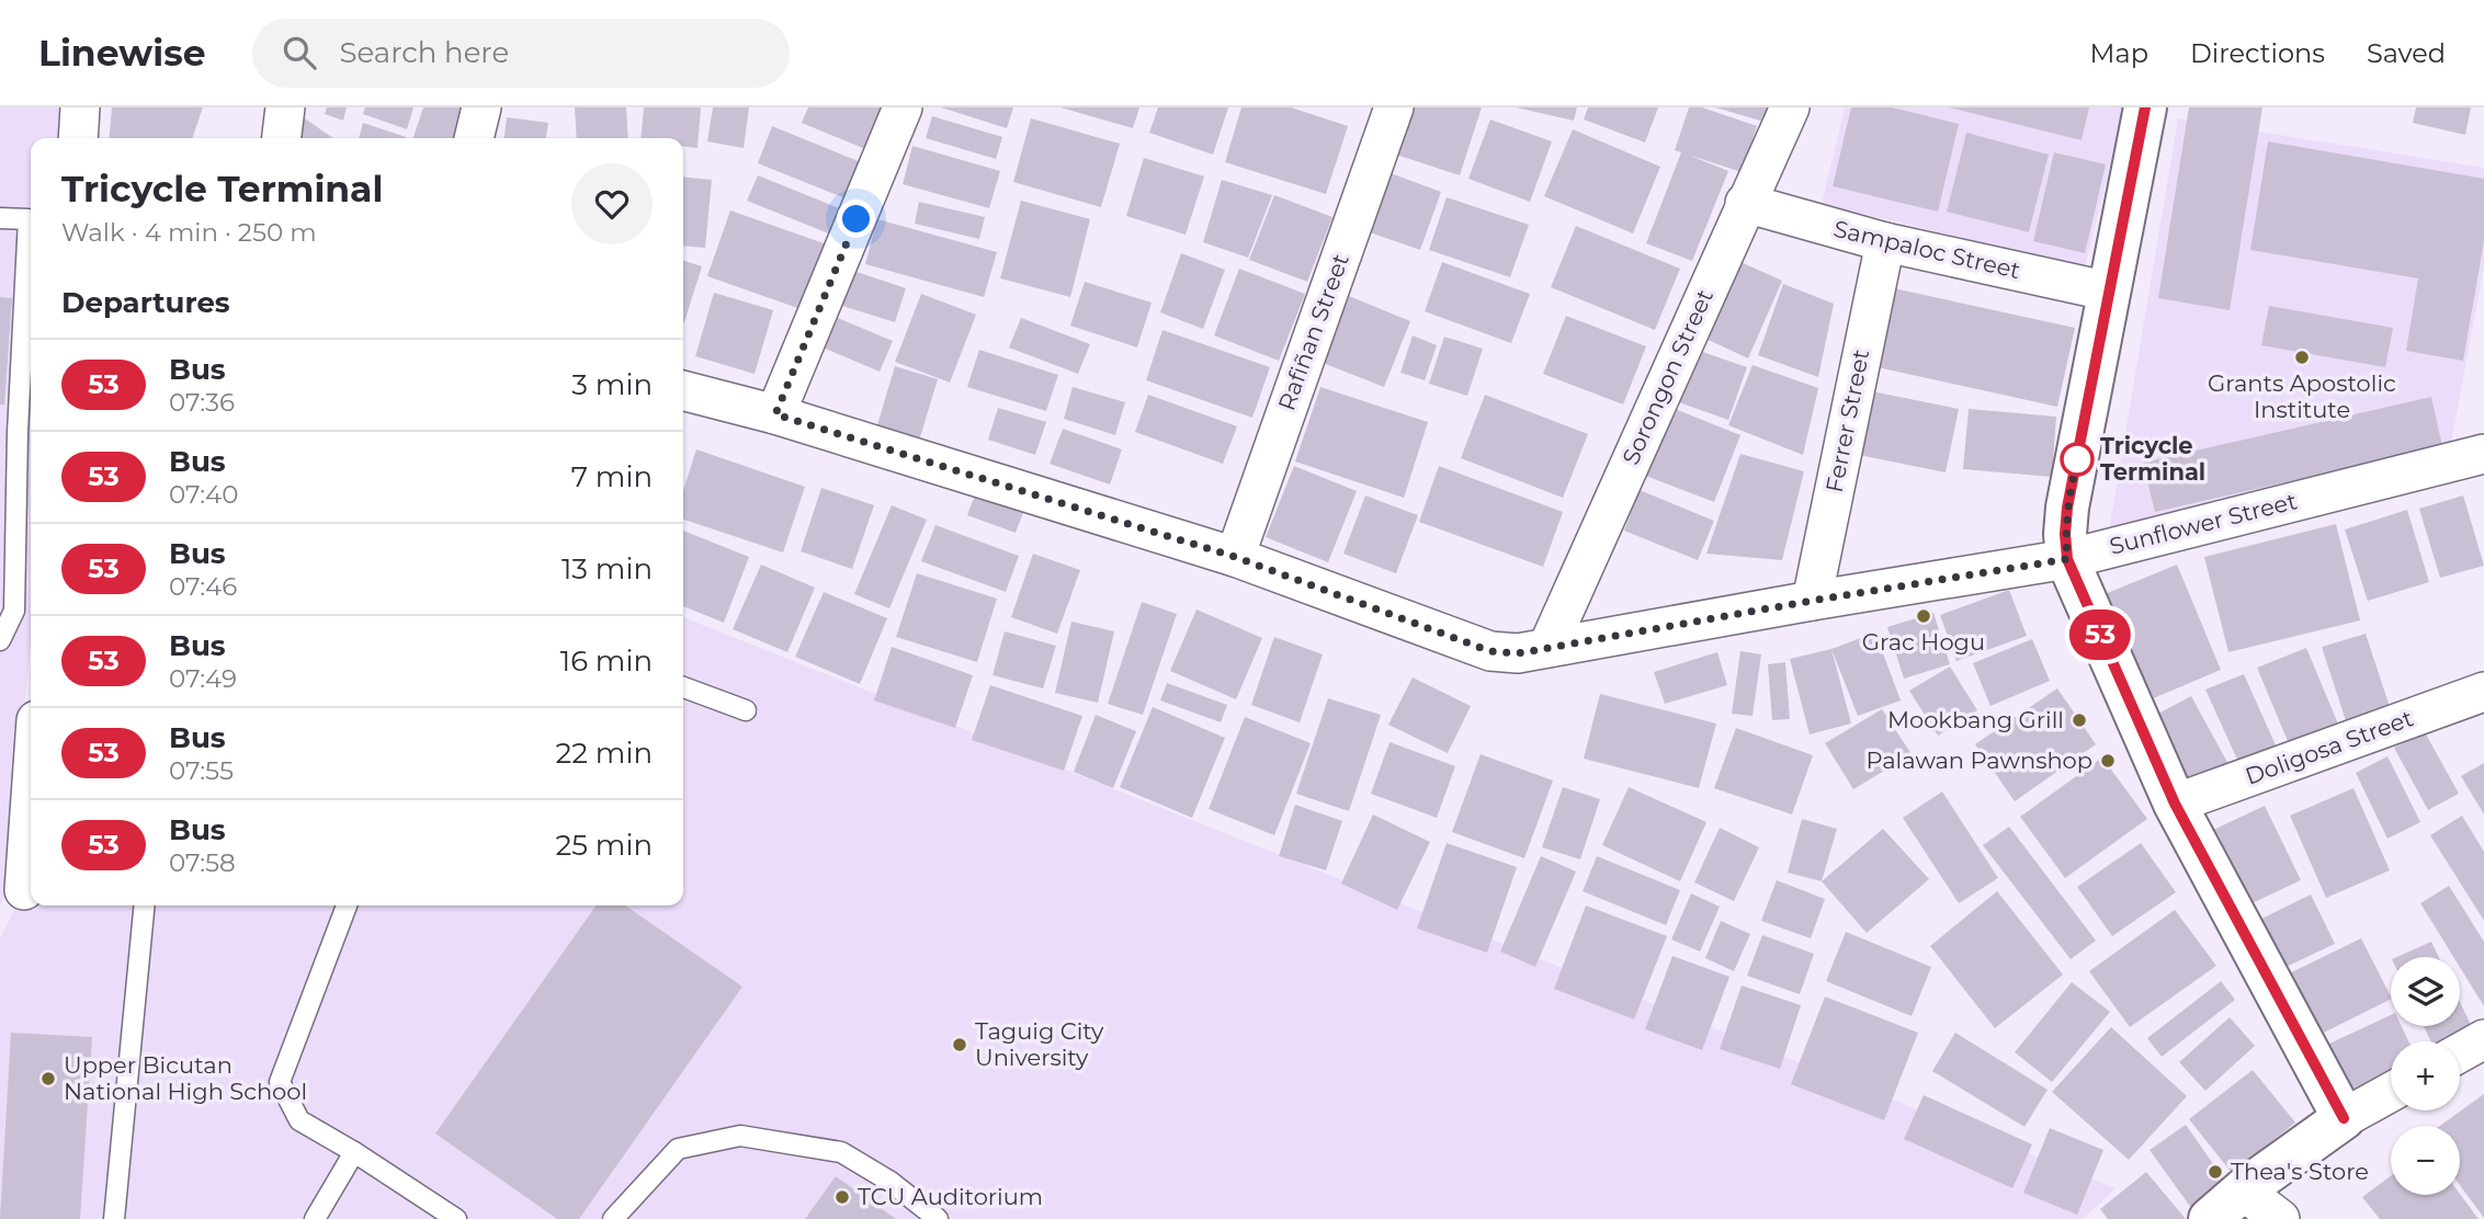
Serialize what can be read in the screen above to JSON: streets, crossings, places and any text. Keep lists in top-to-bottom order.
{
  "streets": {
    "street": [
      "Sampaloc Street",
      "Rafiñan Street",
      "Sorongon Street",
      "Ferrer Street",
      "Sunflower Street",
      "Doligosa Street"
    ]
  },
  "crossings": [
    ["Sampaloc Street", "Sorongon Street"],
    ["Sampaloc Street", "Ferrer Street"],
    ["Rafiñan Street", "Sunflower Street"],
    ["Sorongon Street", "Sunflower Street"],
    ["Ferrer Street", "Sunflower Street"]
  ],
  "places": [
    "Grants Apostolic Institute",
    "Tricycle Terminal",
    "Grac Hogu",
    "Mookbang Grill",
    "Palawan Pawnshop",
    "Taguig City University",
    "Upper Bicutan National High School",
    "Thea's Store",
    "TCU Auditorium"
  ],
  "lines": ["bus line 53"],
  "page": {
    "header": "Linewise",
    "search": "Search here",
    "nav": ["Map", "Directions", "Saved"],
    "on_map": "53",
    "heading": [
      ["Tricycle Terminal", "Walk · 4 min · 250 m"],
      "Departures"
    ],
    "list": [
      {
        "mark": "53",
        "name": "Bus",
        "note": "07:36",
        "value": "3 min"
      },
      {
        "mark": "53",
        "name": "Bus",
        "note": "07:40",
        "value": "7 min"
      },
      {
        "mark": "53",
        "name": "Bus",
        "note": "07:46",
        "value": "13 min"
      },
      {
        "mark": "53",
        "name": "Bus",
        "note": "07:49",
        "value": "16 min"
      },
      {
        "mark": "53",
        "name": "Bus",
        "note": "07:55",
        "value": "22 min"
      },
      {
        "mark": "53",
        "name": "Bus",
        "note": "07:58",
        "value": "25 min"
      }
    ],
    "map_buttons": ["+", "−"]
  }
}
